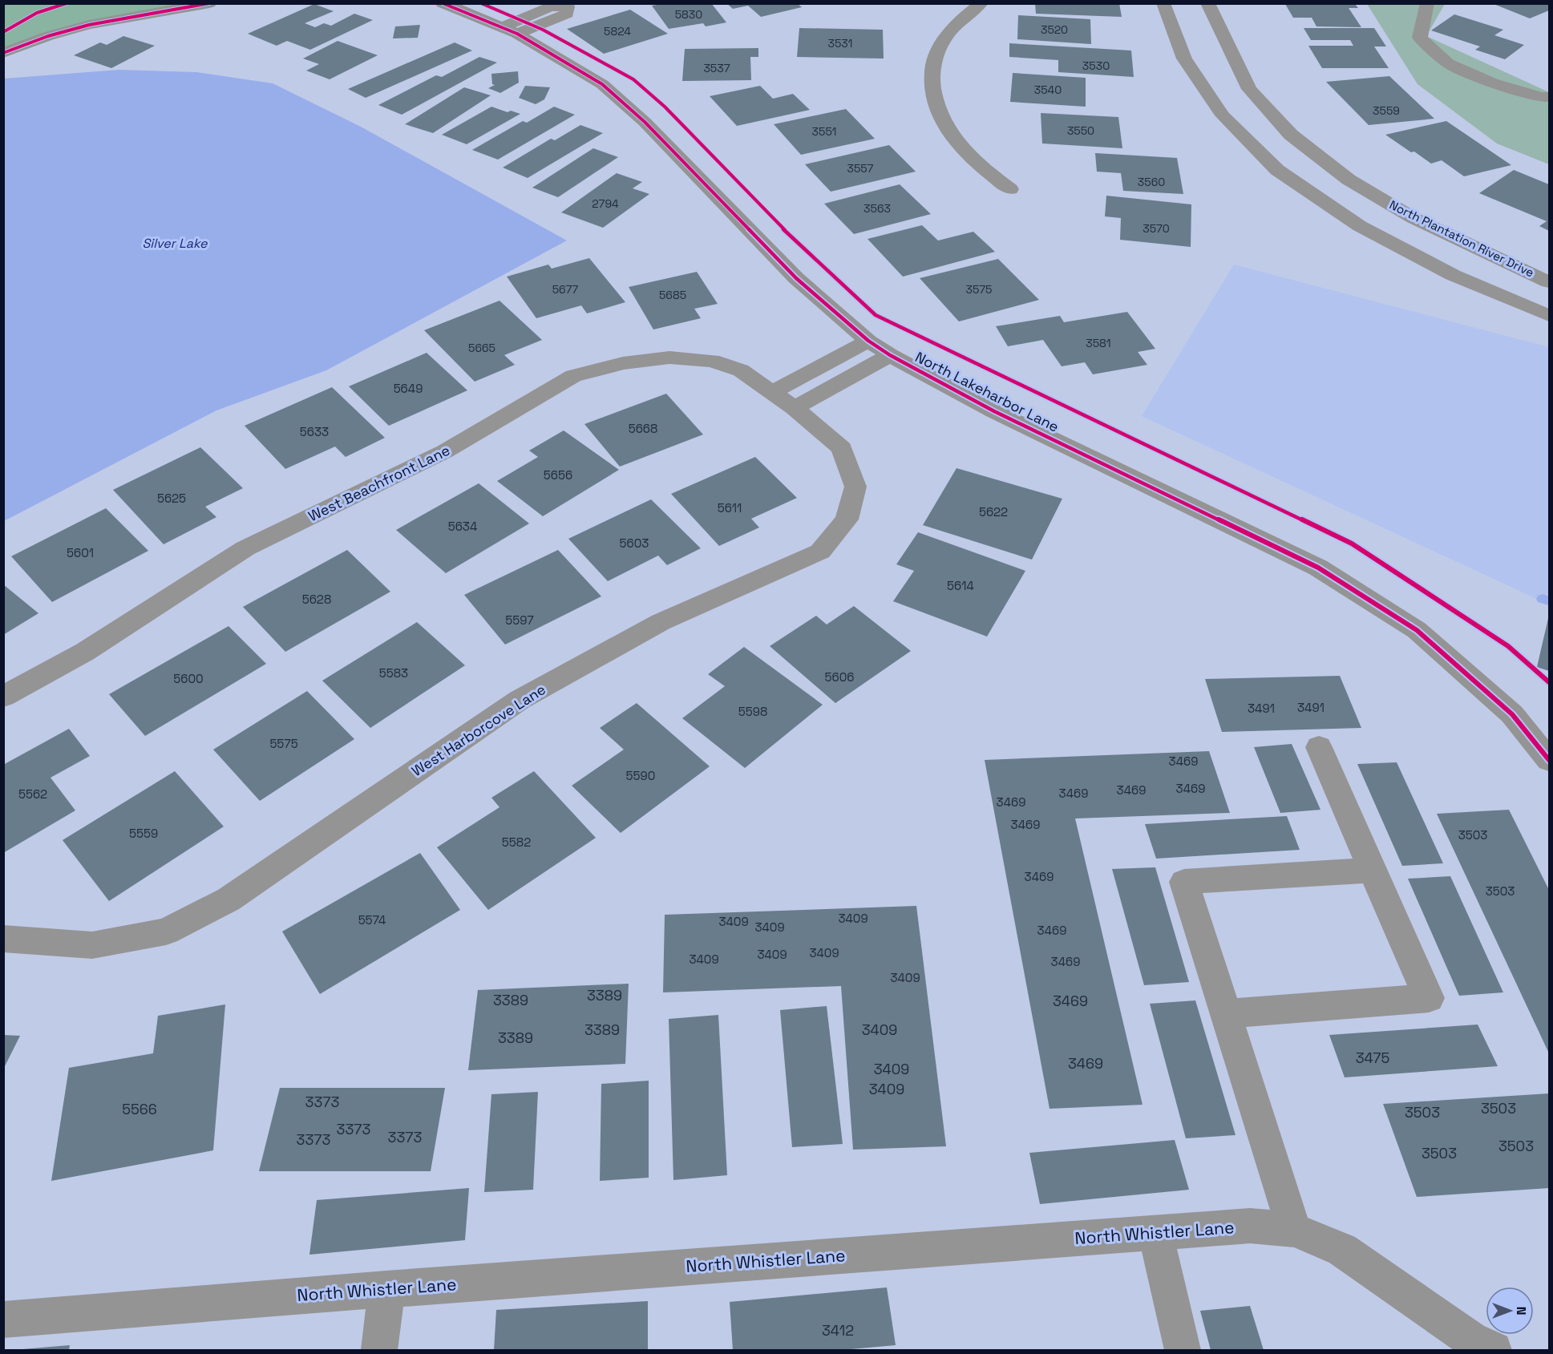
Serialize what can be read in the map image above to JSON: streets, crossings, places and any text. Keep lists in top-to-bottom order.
{
  "streets": {
    "street": [
      "North Plantation River Drive",
      "North Lakeharbor Lane",
      "West Beachfront Lane",
      "West Harborcove Lane",
      "North Whistler Lane"
    ]
  },
  "crossings": [
    ["West Beachfront Lane", "West Harborcove Lane"]
  ],
  "water": ["Silver Lake"],
  "house_numbers": [
    "5830",
    "3520",
    "5824",
    "3531",
    "3530",
    "3537",
    "3540",
    "3559",
    "3550",
    "3551",
    "3557",
    "3560",
    "2794",
    "3563",
    "3570",
    "5677",
    "3575",
    "5685",
    "3581",
    "5665",
    "5649",
    "5668",
    "5633",
    "5656",
    "5625",
    "5611",
    "5622",
    "5634",
    "5603",
    "5601",
    "5614",
    "5628",
    "5597",
    "5583",
    "5606",
    "5600",
    "3491",
    "3491",
    "5598",
    "5575",
    "3469",
    "5590",
    "3469",
    "3469",
    "3469",
    "5562",
    "3469",
    "3469",
    "5559",
    "3503",
    "5582",
    "3469",
    "3503",
    "3409",
    "5574",
    "3409",
    "3409",
    "3469",
    "3409",
    "3409",
    "3409",
    "3469",
    "3409",
    "3389",
    "3389",
    "3469",
    "3389",
    "3409",
    "3389",
    "3475",
    "3469",
    "3409",
    "3409",
    "3373",
    "3503",
    "5566",
    "3503",
    "3373",
    "3373",
    "3373",
    "3503",
    "3503",
    "3412"
  ],
  "north": "right"
}
